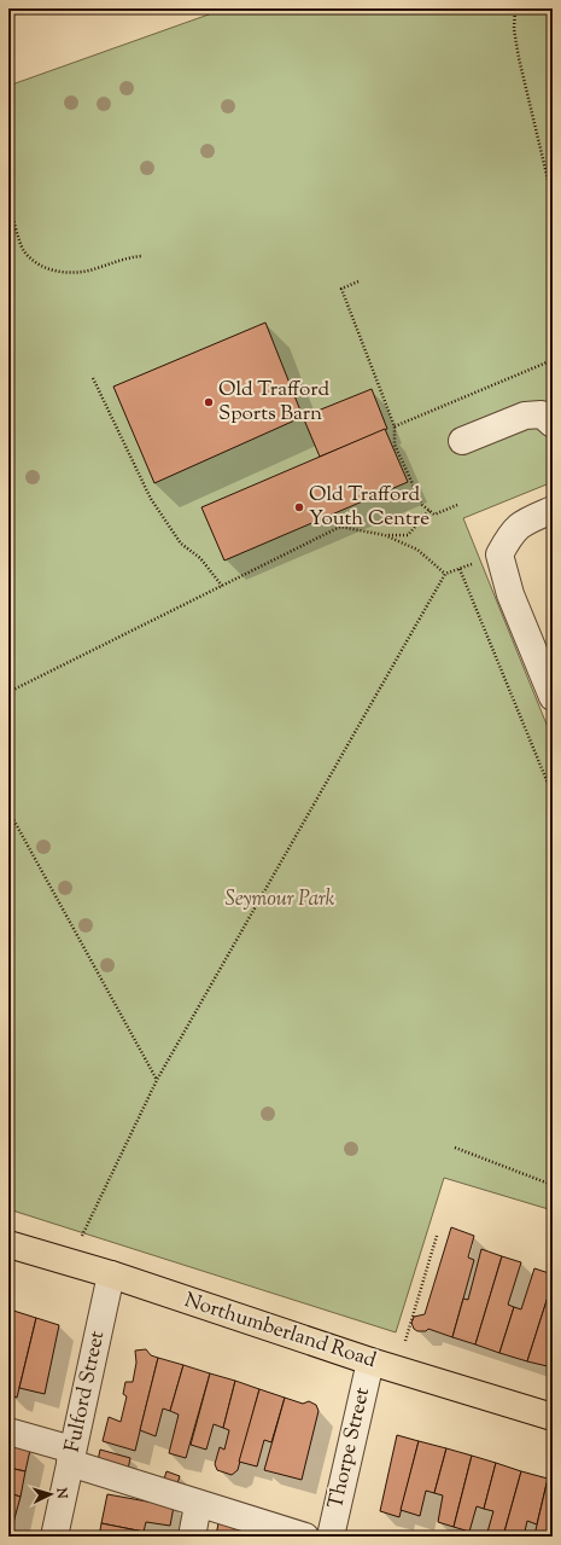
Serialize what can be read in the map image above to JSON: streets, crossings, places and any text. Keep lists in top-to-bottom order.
{
  "streets": {
    "main road": ["Northumberland Road"],
    "street": ["Fulford Street", "Thorpe Street"]
  },
  "crossings": [
    ["Northumberland Road", "Fulford Street"],
    ["Northumberland Road", "Thorpe Street"]
  ],
  "parks": ["Seymour Park"],
  "places": ["Old Trafford Sports Barn", "Old Trafford Youth Centre"],
  "north": "right"
}
